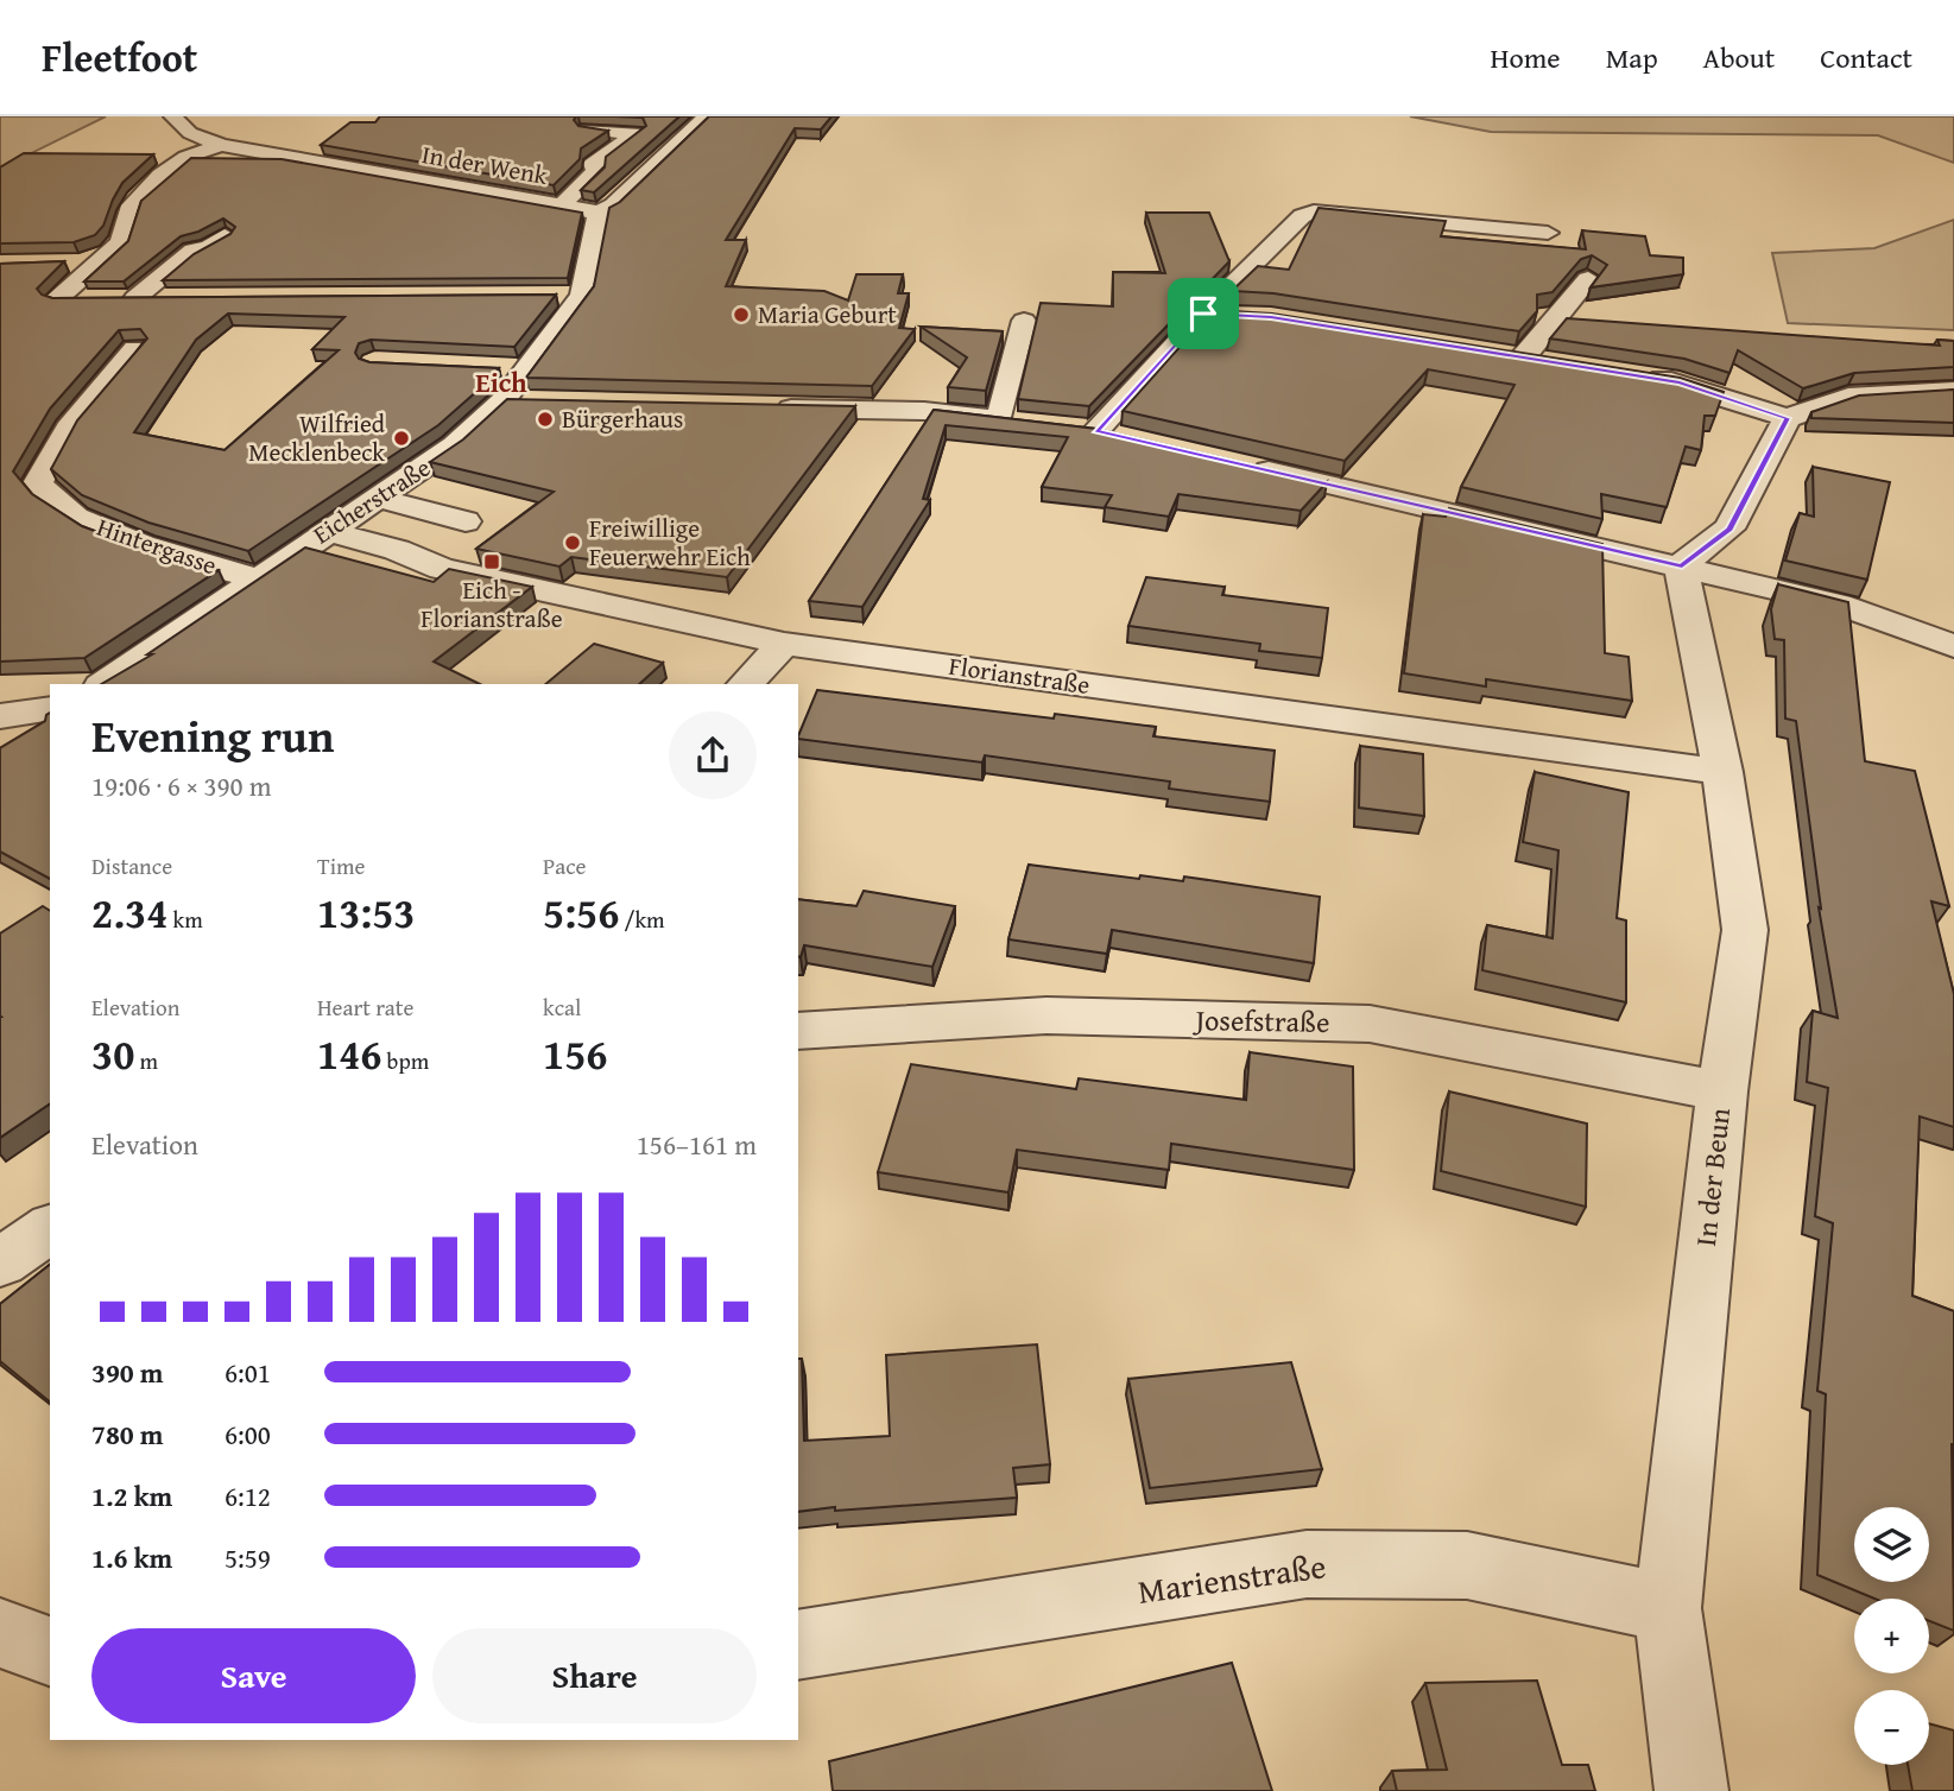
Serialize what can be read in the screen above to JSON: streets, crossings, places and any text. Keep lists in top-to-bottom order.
{
  "streets": {
    "street": [
      "In der Wenk",
      "Eicherstraße",
      "Hintergasse",
      "Florianstraße",
      "Josefstraße",
      "In der Beun",
      "Marienstraße"
    ]
  },
  "crossings": [
    ["In der Wenk", "Eicherstraße"],
    ["Eicherstraße", "Hintergasse"],
    ["Eicherstraße", "Florianstraße"],
    ["Florianstraße", "In der Beun"],
    ["Josefstraße", "In der Beun"],
    ["In der Beun", "Marienstraße"]
  ],
  "districts": ["Eich"],
  "places": {
    "other": [
      "Maria Geburt",
      "Bürgerhaus",
      "Wilfried Mecklenbeck",
      "Freiwillige Feuerwehr Eich"
    ],
    "transit": ["Eich - Florianstraße"]
  },
  "page": {
    "header": "Fleetfoot",
    "nav": [
      "Home",
      "Map",
      "About",
      "Contact"
    ],
    "heading": ["Evening run", "19:06 · 6 × 390 m"],
    "stats": [
      ["Distance", "2.34 km"],
      ["Time", "13:53"],
      ["Pace", "5:56 /km"],
      ["Elevation", "30 m"],
      ["Heart rate", "146 bpm"],
      ["kcal", "156"]
    ],
    "chart": ["Elevation", "156–161 m"],
    "list": [
      {
        "name": "390 m",
        "note": "6:01"
      },
      {
        "name": "780 m",
        "note": "6:00"
      },
      {
        "name": "1.2 km",
        "note": "6:12"
      },
      {
        "name": "1.6 km",
        "note": "5:59"
      }
    ],
    "map_buttons": ["+", "−"],
    "buttons": ["Save", "Share"]
  }
}
